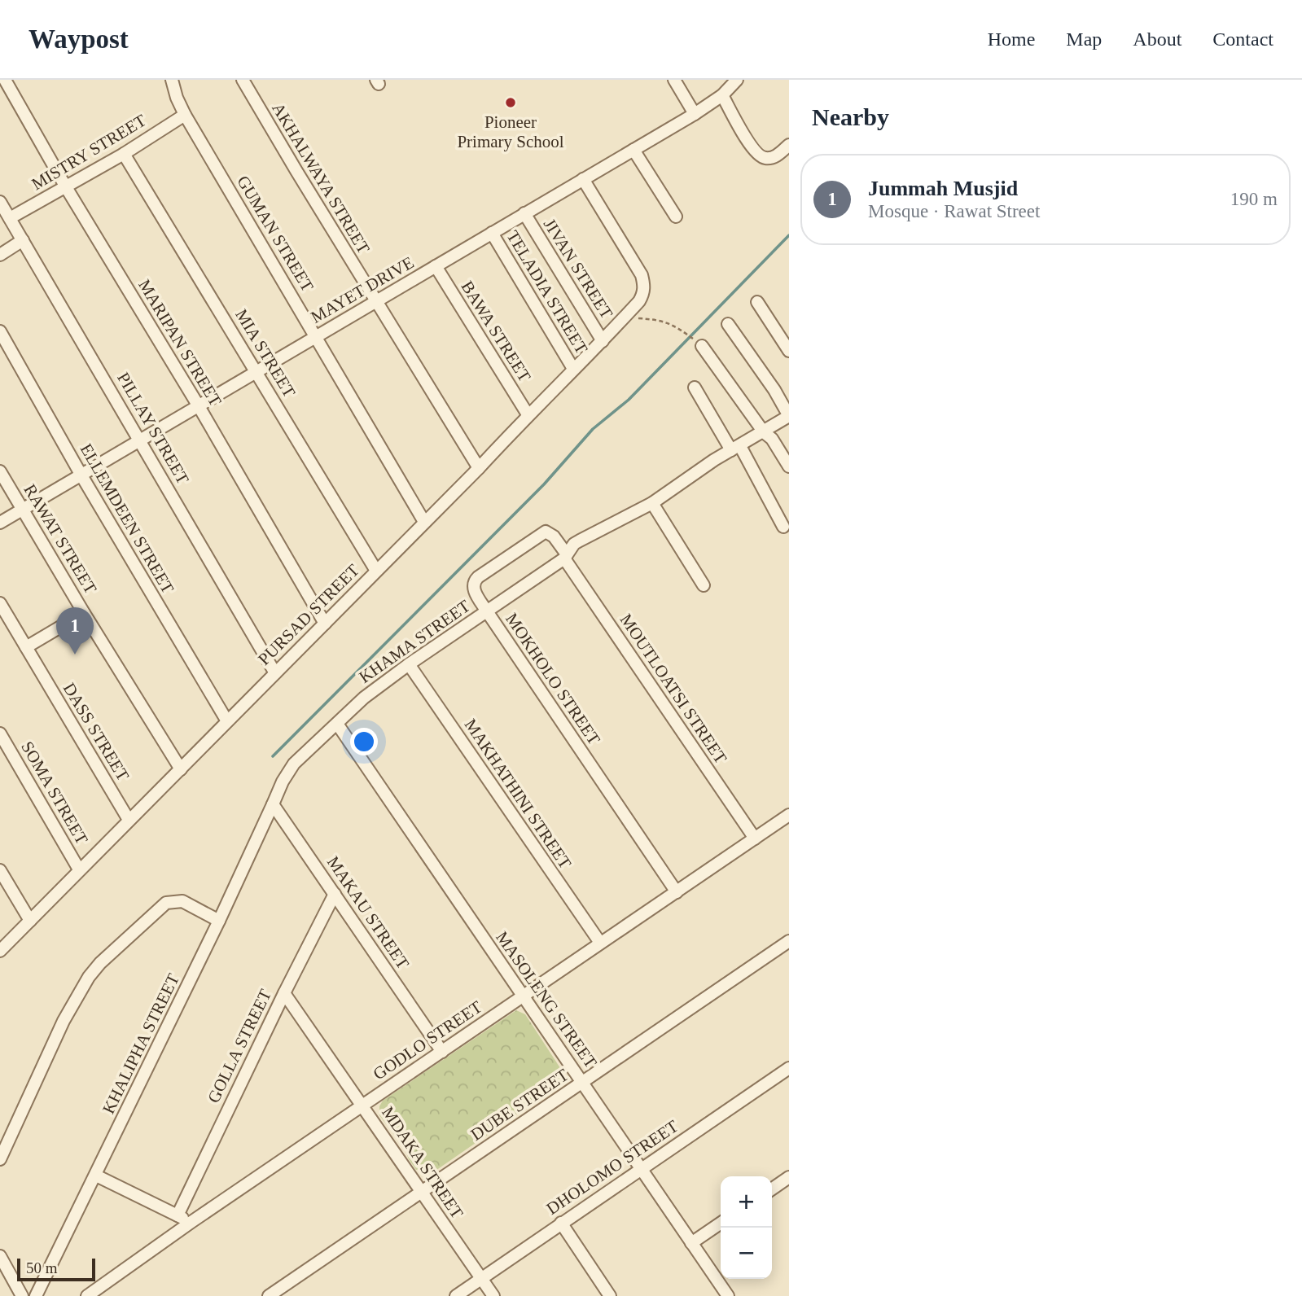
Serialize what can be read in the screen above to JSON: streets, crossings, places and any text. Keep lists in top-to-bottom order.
{
  "streets": {
    "street": [
      "MISTRY STREET",
      "AKHALWAYA STREET",
      "GUMAN STREET",
      "JIVAN STREET",
      "MAYET DRIVE",
      "TELADIA STREET",
      "BAWA STREET",
      "MARIPAN STREET",
      "MIA STREET",
      "PILLAY STREET",
      "ELLEMDEEN STREET",
      "RAWAT STREET",
      "PURSAD STREET",
      "KHAMA STREET",
      "MOKHOLO STREET",
      "MOUTLOATSI STREET",
      "DASS STREET",
      "SOMA STREET",
      "MAKHATHINI STREET",
      "MAKAU STREET",
      "MASOLENG STREET",
      "GODLO STREET",
      "KHALIPHA STREET",
      "GOLLA STREET",
      "DUBE STREET",
      "MDAKA STREET",
      "DHOLOMO STREET"
    ]
  },
  "crossings": [
    ["MISTRY STREET", "GUMAN STREET"],
    ["MISTRY STREET", "MARIPAN STREET"],
    ["MISTRY STREET", "MIA STREET"],
    ["MISTRY STREET", "PILLAY STREET"],
    ["AKHALWAYA STREET", "MAYET DRIVE"],
    ["AKHALWAYA STREET", "PURSAD STREET"],
    ["GUMAN STREET", "MAYET DRIVE"],
    ["GUMAN STREET", "PURSAD STREET"],
    ["JIVAN STREET", "MAYET DRIVE"],
    ["JIVAN STREET", "PURSAD STREET"],
    ["MAYET DRIVE", "TELADIA STREET"],
    ["MAYET DRIVE", "BAWA STREET"],
    ["MAYET DRIVE", "MARIPAN STREET"],
    ["MAYET DRIVE", "MIA STREET"],
    ["MAYET DRIVE", "PILLAY STREET"],
    ["MAYET DRIVE", "ELLEMDEEN STREET"],
    ["MAYET DRIVE", "RAWAT STREET"],
    ["MAYET DRIVE", "PURSAD STREET"],
    ["TELADIA STREET", "PURSAD STREET"],
    ["BAWA STREET", "PURSAD STREET"],
    ["MARIPAN STREET", "PURSAD STREET"],
    ["MIA STREET", "PURSAD STREET"],
    ["PILLAY STREET", "PURSAD STREET"],
    ["ELLEMDEEN STREET", "PURSAD STREET"],
    ["RAWAT STREET", "PURSAD STREET"],
    ["PURSAD STREET", "DASS STREET"],
    ["PURSAD STREET", "SOMA STREET"],
    ["KHAMA STREET", "MOKHOLO STREET"],
    ["KHAMA STREET", "MOUTLOATSI STREET"],
    ["KHAMA STREET", "MAKHATHINI STREET"],
    ["KHAMA STREET", "MAKAU STREET"],
    ["KHAMA STREET", "MASOLENG STREET"],
    ["KHAMA STREET", "KHALIPHA STREET"],
    ["MOKHOLO STREET", "MOUTLOATSI STREET"],
    ["MOKHOLO STREET", "GODLO STREET"],
    ["MOUTLOATSI STREET", "GODLO STREET"],
    ["MAKHATHINI STREET", "GODLO STREET"],
    ["MAKAU STREET", "GODLO STREET"],
    ["MAKAU STREET", "KHALIPHA STREET"],
    ["MAKAU STREET", "GOLLA STREET"],
    ["MASOLENG STREET", "GODLO STREET"],
    ["MASOLENG STREET", "DUBE STREET"],
    ["MASOLENG STREET", "DHOLOMO STREET"],
    ["GODLO STREET", "MDAKA STREET"],
    ["GOLLA STREET", "MDAKA STREET"],
    ["DUBE STREET", "MDAKA STREET"],
    ["MDAKA STREET", "DHOLOMO STREET"]
  ],
  "places": ["Pioneer Primary School"],
  "scale_bar": "50 m",
  "page": {
    "header": "Waypost",
    "nav": [
      "Home",
      "Map",
      "About",
      "Contact"
    ],
    "heading": "Nearby",
    "list": [
      {
        "mark": "1",
        "name": "Jummah Musjid",
        "note": "Mosque · Rawat Street",
        "value": "190 m"
      }
    ],
    "pins": "1",
    "map_buttons": ["+", "−"],
    "scale": "50 m"
  }
}
